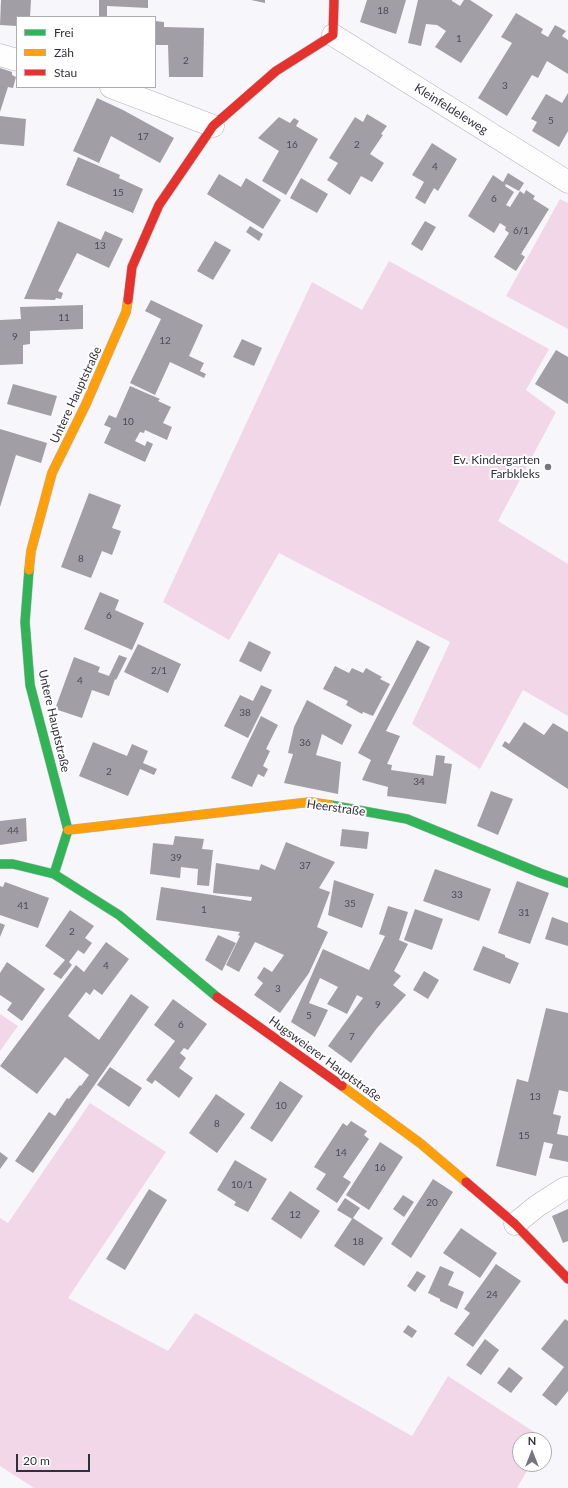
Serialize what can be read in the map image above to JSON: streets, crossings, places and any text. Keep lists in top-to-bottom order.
{
  "streets": {
    "street": [
      "Kleinfeldeleweg",
      "Untere Hauptstraße",
      "Heerstraße",
      "Hugsweierer Hauptstraße"
    ]
  },
  "crossings": [
    ["Kleinfeldeleweg", "Untere Hauptstraße"],
    ["Untere Hauptstraße", "Heerstraße"]
  ],
  "places": ["Ev. Kindergarten Farbkleks"],
  "house_numbers": [
    "18",
    "1",
    "2",
    "3",
    "5",
    "17",
    "16",
    "2",
    "4",
    "15",
    "6",
    "6/1",
    "13",
    "11",
    "9",
    "12",
    "10",
    "8",
    "6",
    "2/1",
    "4",
    "38",
    "36",
    "2",
    "34",
    "44",
    "39",
    "37",
    "33",
    "35",
    "41",
    "1",
    "31",
    "2",
    "4",
    "3",
    "9",
    "5",
    "6",
    "7",
    "13",
    "10",
    "8",
    "15",
    "14",
    "16",
    "10/1",
    "20",
    "12",
    "18",
    "24"
  ],
  "legend": ["Frei", "Zäh", "Stau"],
  "scale_bar": "20 m",
  "north": "top"
}
